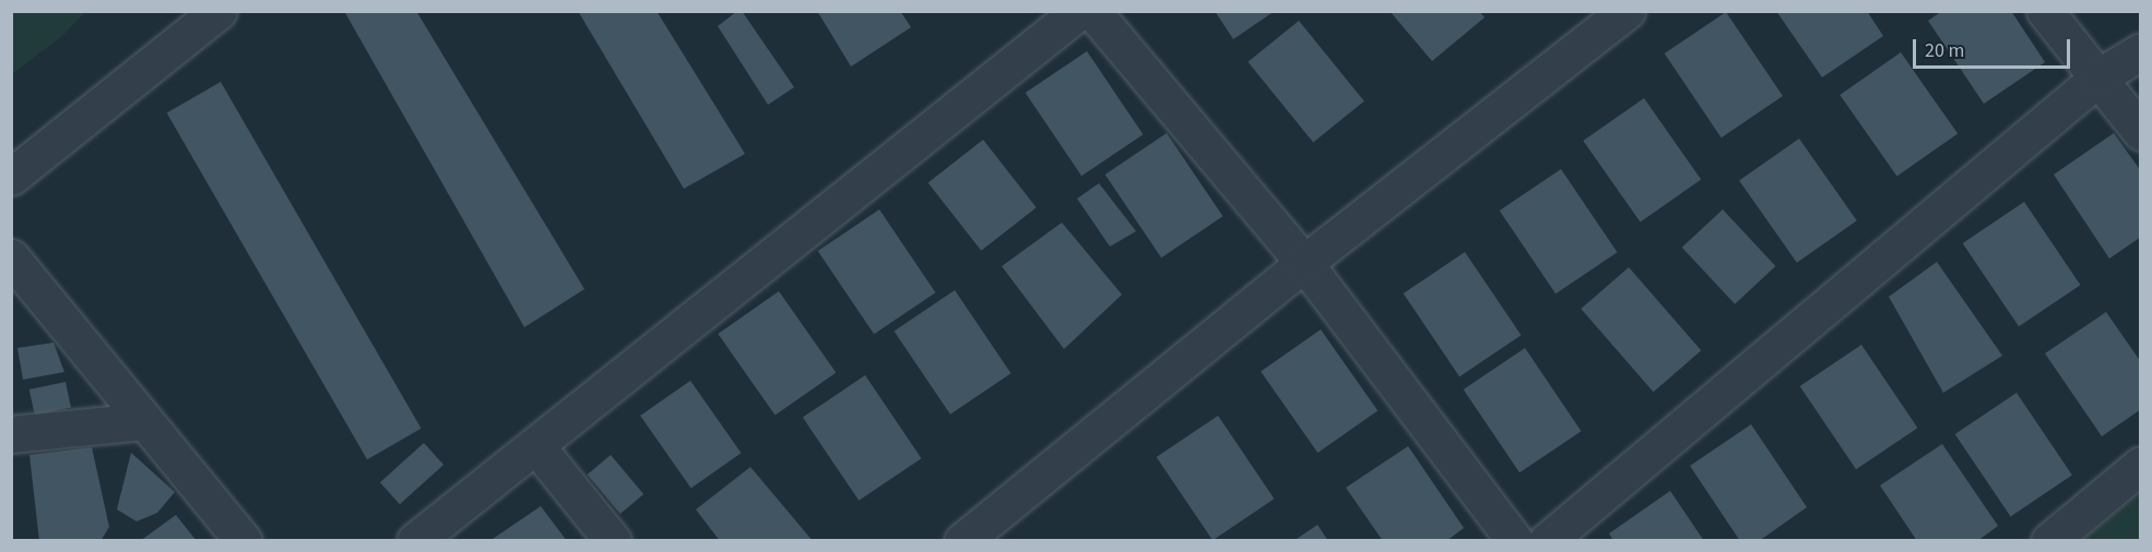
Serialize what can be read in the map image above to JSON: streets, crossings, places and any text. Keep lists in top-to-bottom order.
{
  "scale_bar": "20 m"
}
